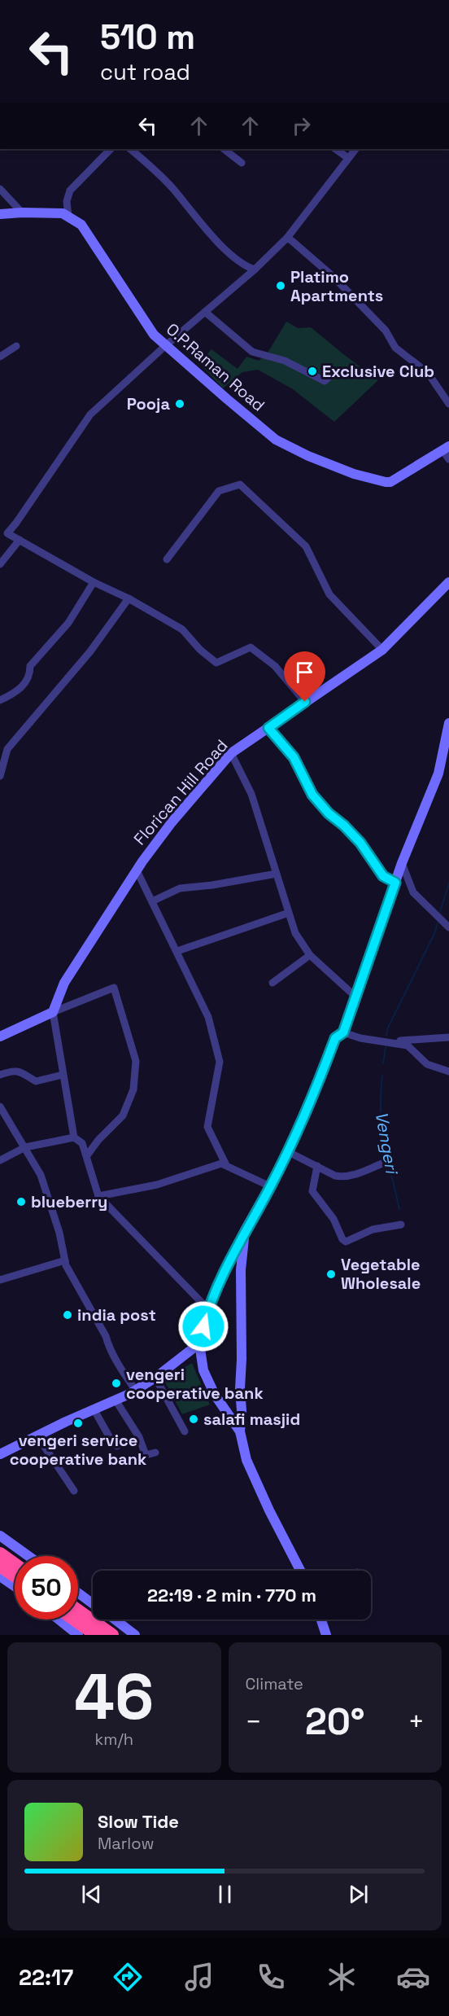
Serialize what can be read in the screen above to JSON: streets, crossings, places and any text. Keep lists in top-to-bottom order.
{
  "streets": {
    "street": ["O.P.Raman Road", "Florican Hill Road"]
  },
  "water": ["Vengeri"],
  "places": [
    "Platimo Apartments",
    "Exclusive Club",
    "Pooja",
    "blueberry",
    "Vegetable Wholesale",
    "india post",
    "vengeri cooperative bank",
    "salafi masjid",
    "vengeri service cooperative bank"
  ],
  "page": {
    "turn": ["510 m", "cut road"],
    "limit": "50",
    "trip": "22:19 · 2 min · 770 m",
    "tile": [
      ["46", "km/h"],
      "Climate"
    ],
    "heat": ["−", "20°", "+"],
    "song": ["Slow Tide", "Marlow"],
    "tabs": "22:17"
  }
}
